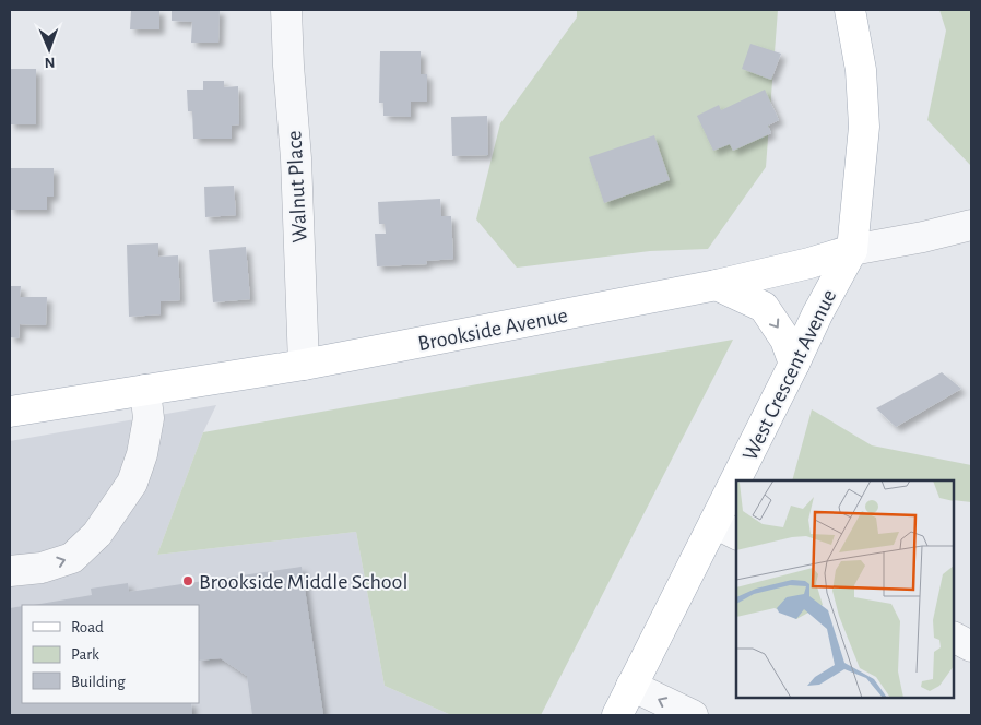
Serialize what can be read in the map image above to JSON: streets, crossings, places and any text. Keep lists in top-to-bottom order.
{
  "streets": {
    "main road": ["Brookside Avenue", "West Crescent Avenue"],
    "street": ["Walnut Place"]
  },
  "crossings": [
    ["Walnut Place", "Brookside Avenue"],
    ["Brookside Avenue", "West Crescent Avenue"]
  ],
  "places": ["Brookside Middle School"],
  "legend": ["Road", "Park", "Building"],
  "north": "bottom"
}
